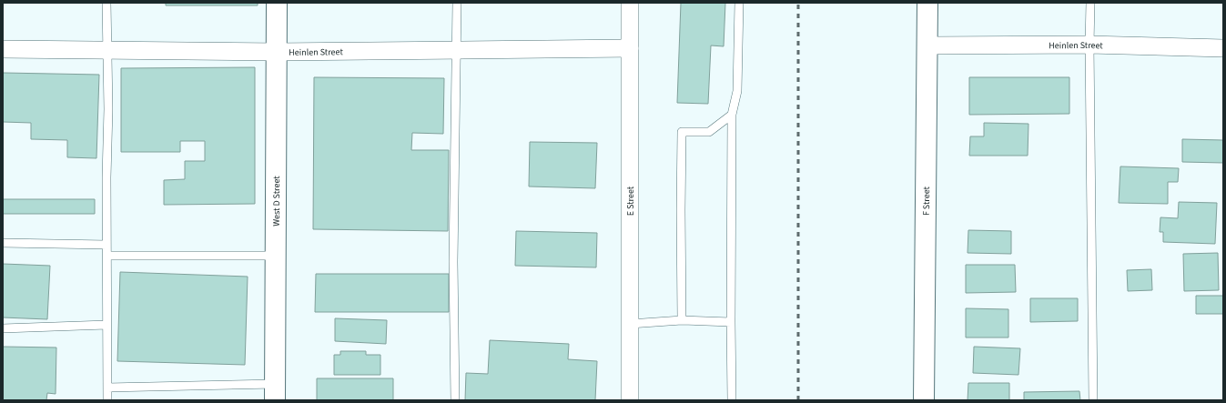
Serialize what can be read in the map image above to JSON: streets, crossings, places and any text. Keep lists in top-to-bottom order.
{
  "streets": {
    "street": [
      "Heinlen Street",
      "West D Street",
      "E Street",
      "F Street"
    ]
  },
  "crossings": [
    ["Heinlen Street", "West D Street"],
    ["Heinlen Street", "E Street"],
    ["Heinlen Street", "F Street"]
  ]
}
